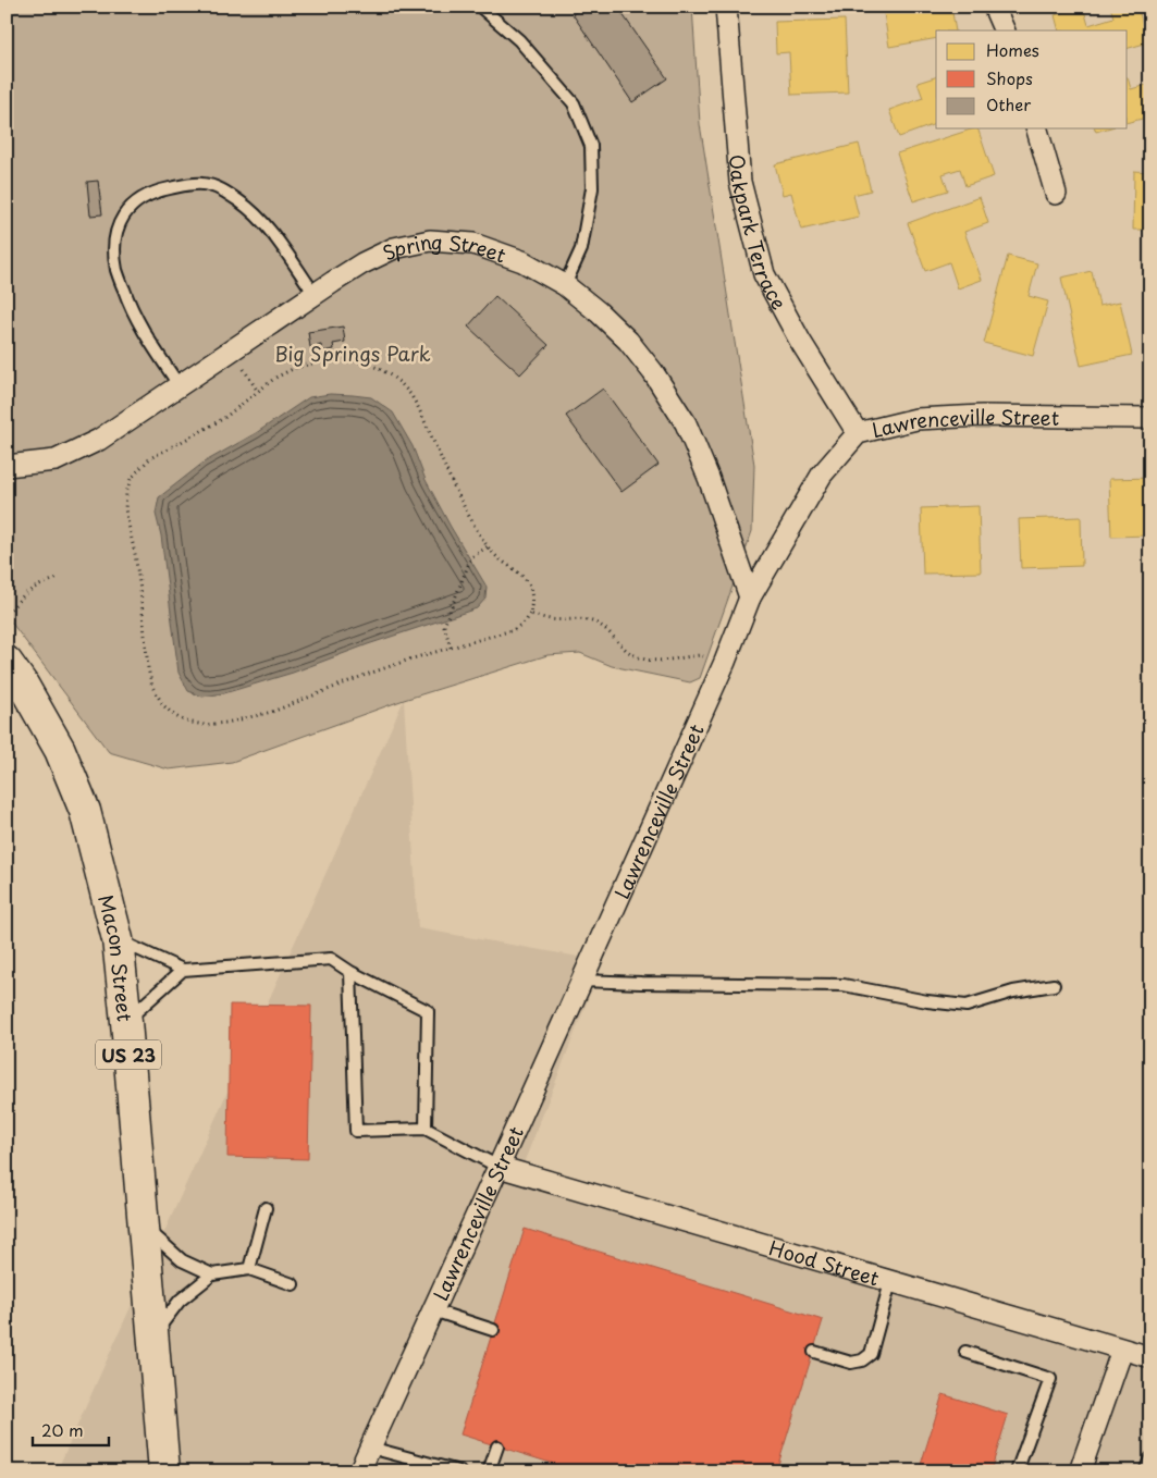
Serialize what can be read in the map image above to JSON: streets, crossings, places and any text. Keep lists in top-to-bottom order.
{
  "streets": {
    "main road": ["Macon Street", "US 23"],
    "street": [
      "Oakpark Terrace",
      "Spring Street",
      "Lawrenceville Street",
      "Hood Street"
    ]
  },
  "crossings": [
    ["Oakpark Terrace", "Lawrenceville Street"],
    ["Spring Street", "Lawrenceville Street"],
    ["Lawrenceville Street", "Hood Street"]
  ],
  "parks": ["Big Springs Park"],
  "legend": ["Homes", "Shops", "Other"],
  "scale_bar": "20 m"
}
